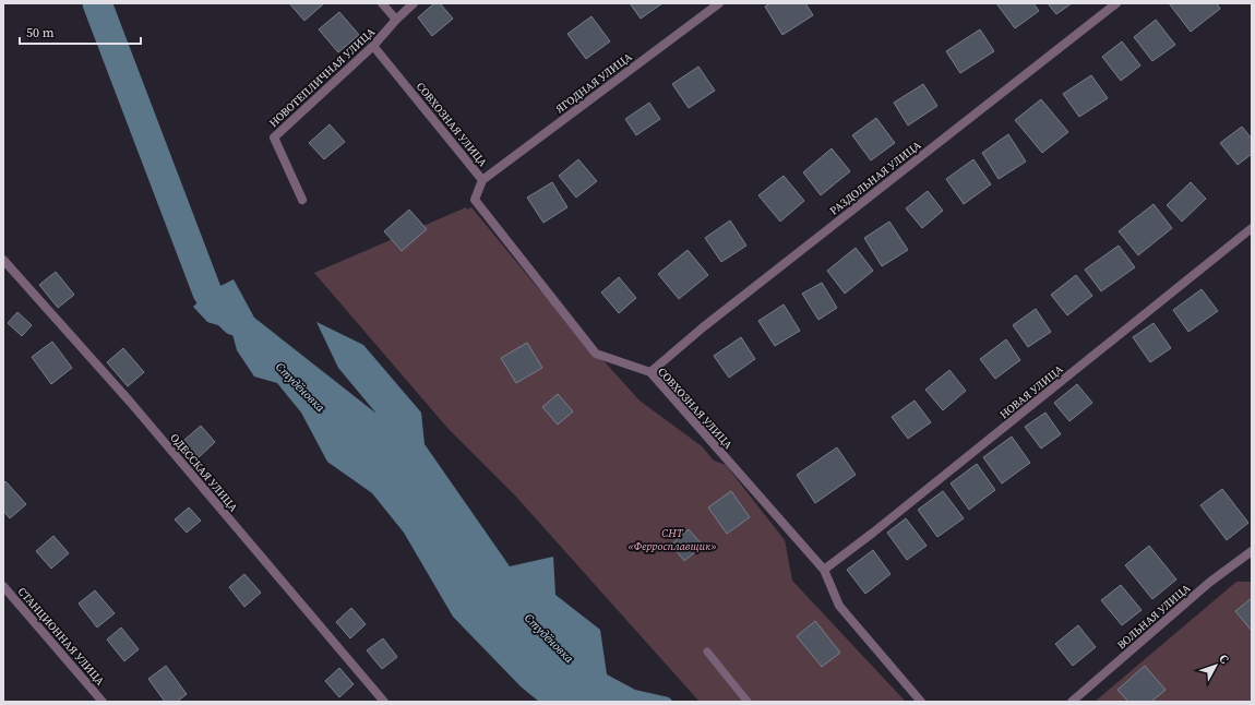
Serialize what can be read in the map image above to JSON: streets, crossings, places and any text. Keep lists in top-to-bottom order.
{
  "streets": {
    "street": [
      "НОВОТЕПЛИЧНАЯ УЛИЦА",
      "ЯГОДНАЯ УЛИЦА",
      "СОВХОЗНАЯ УЛИЦА",
      "РАЗДОЛЬНАЯ УЛИЦА",
      "НОВАЯ УЛИЦА",
      "ОДЕССКАЯ УЛИЦА",
      "ВОЛЬНАЯ УЛИЦА",
      "СТАНЦИОННАЯ УЛИЦА"
    ]
  },
  "crossings": [
    ["НОВОТЕПЛИЧНАЯ УЛИЦА", "СОВХОЗНАЯ УЛИЦА"],
    ["ЯГОДНАЯ УЛИЦА", "СОВХОЗНАЯ УЛИЦА"],
    ["СОВХОЗНАЯ УЛИЦА", "РАЗДОЛЬНАЯ УЛИЦА"],
    ["СОВХОЗНАЯ УЛИЦА", "НОВАЯ УЛИЦА"]
  ],
  "water": ["Студёновка"],
  "parks": ["СНТ «Ферросплавщик»"],
  "scale_bar": "50 m",
  "north": "top right"
}
